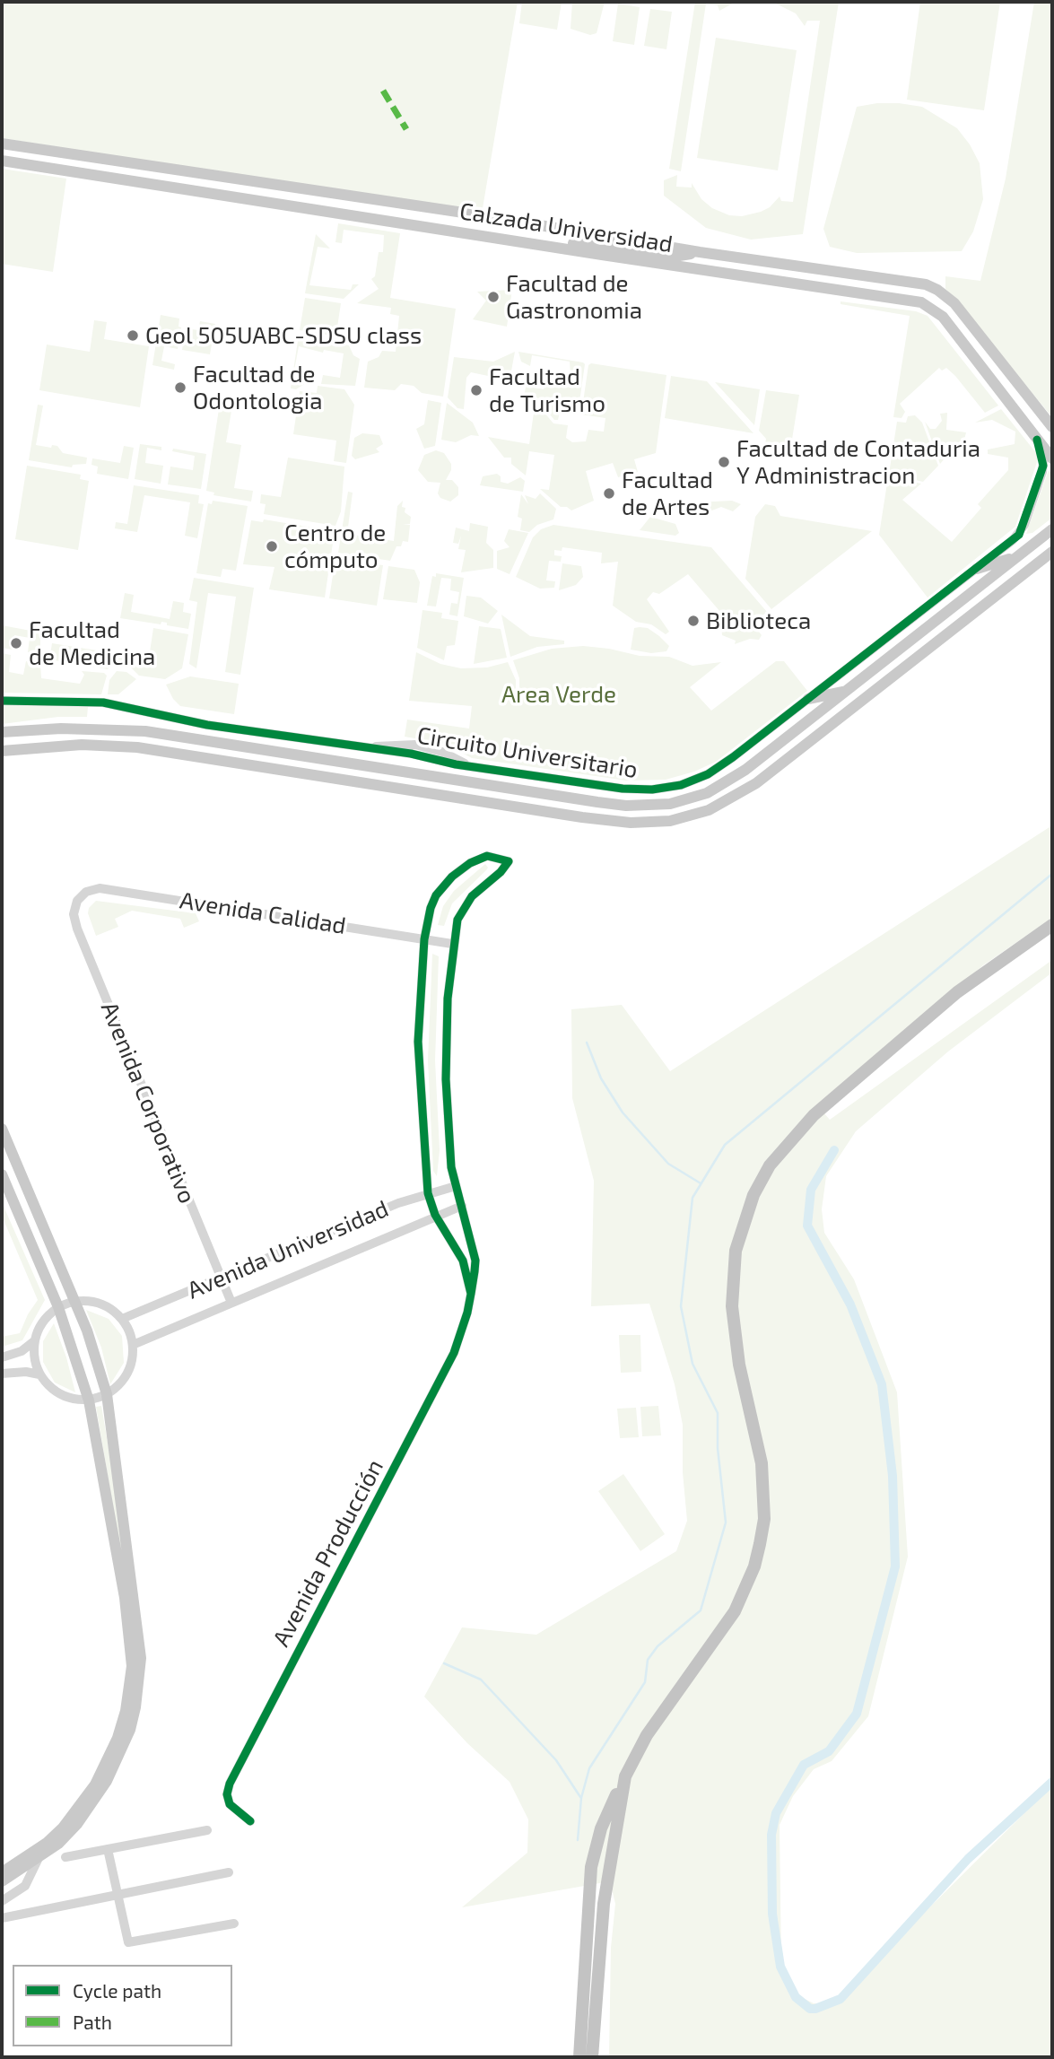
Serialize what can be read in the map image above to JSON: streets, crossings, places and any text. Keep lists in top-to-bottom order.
{
  "streets": {
    "main road": ["Calzada Universidad"],
    "street": [
      "Circuito Universitario",
      "Avenida Calidad",
      "Avenida Corporativo",
      "Avenida Universidad",
      "Avenida Producción"
    ]
  },
  "crossings": [
    ["Calzada Universidad", "Circuito Universitario"],
    ["Avenida Calidad", "Avenida Corporativo"],
    ["Avenida Calidad", "Avenida Producción"],
    ["Avenida Corporativo", "Avenida Universidad"],
    ["Avenida Universidad", "Avenida Producción"]
  ],
  "parks": ["Area Verde"],
  "places": [
    "Facultad de Gastronomia",
    "Geol 505UABC-SDSU class",
    "Facultad de Odontologia",
    "Facultad de Turismo",
    "Facultad de Contaduria Y Administracion",
    "Facultad de Artes",
    "Centro de cómputo",
    "Biblioteca",
    "Facultad de Medicina"
  ],
  "legend": ["Cycle path", "Path"]
}
